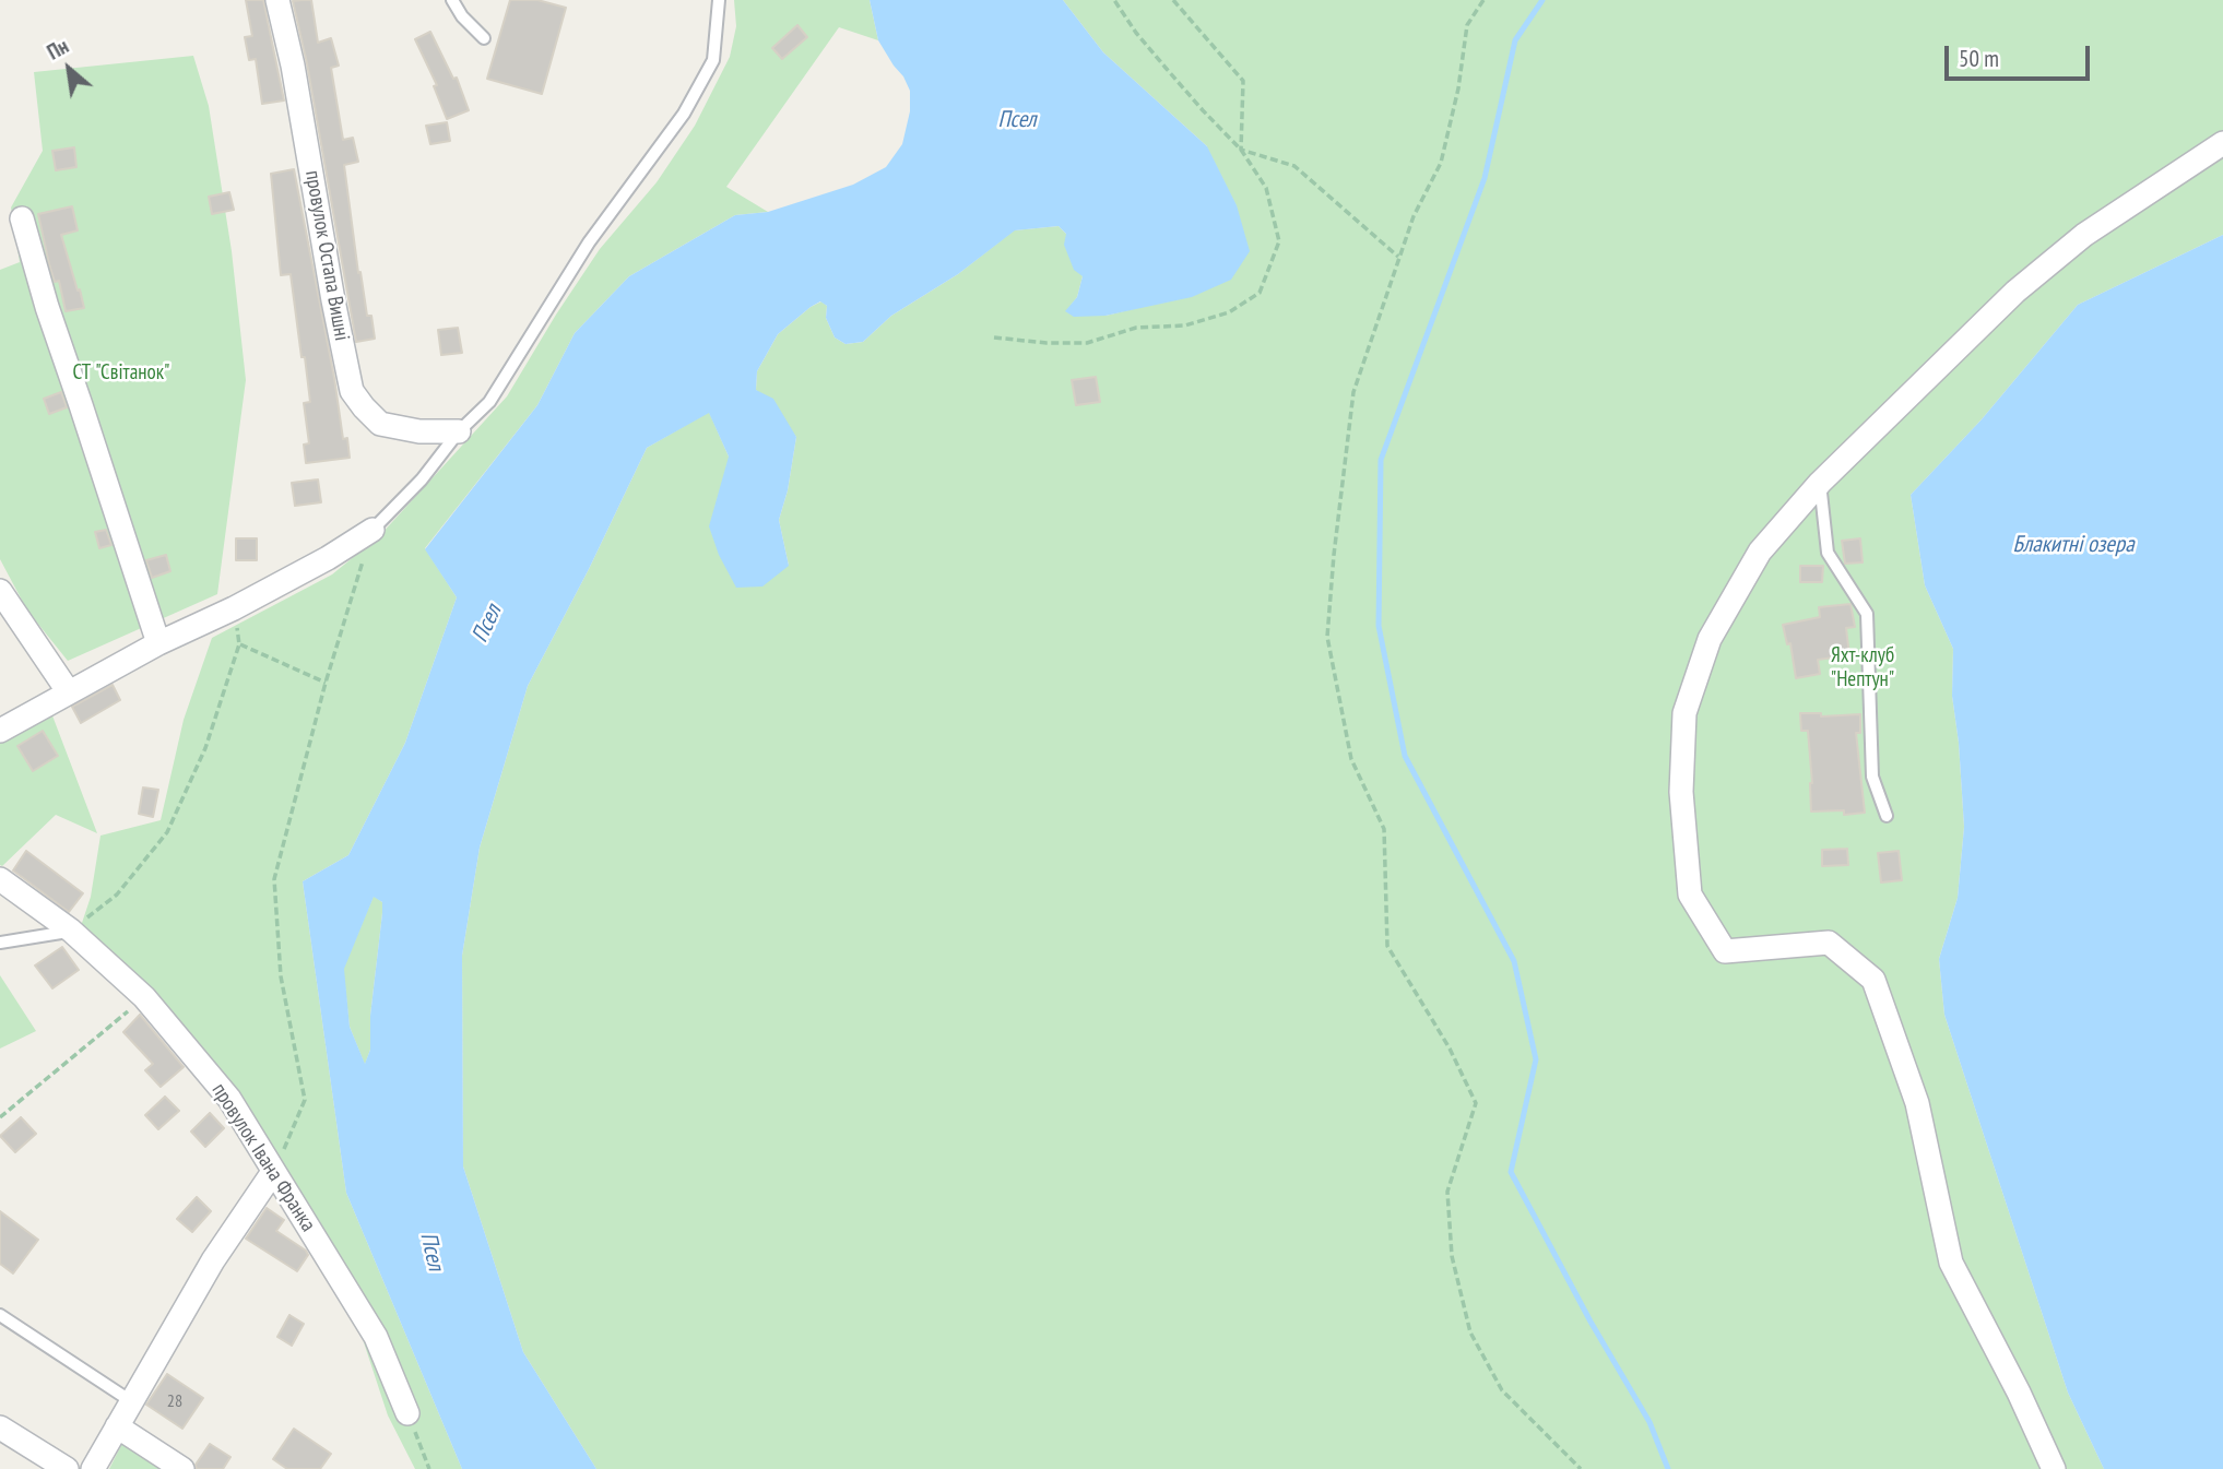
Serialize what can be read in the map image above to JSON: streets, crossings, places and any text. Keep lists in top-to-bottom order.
{
  "streets": {
    "street": ["провулок Остапа Вишні", "провулок Івана Франка"]
  },
  "water": ["Псел", "Блакитні озера"],
  "parks": ["СТ \"Світанок\"", "Яхт-клуб \"Нептун\""],
  "house_numbers": ["28"],
  "scale_bar": "50 m",
  "north": "top left"
}
